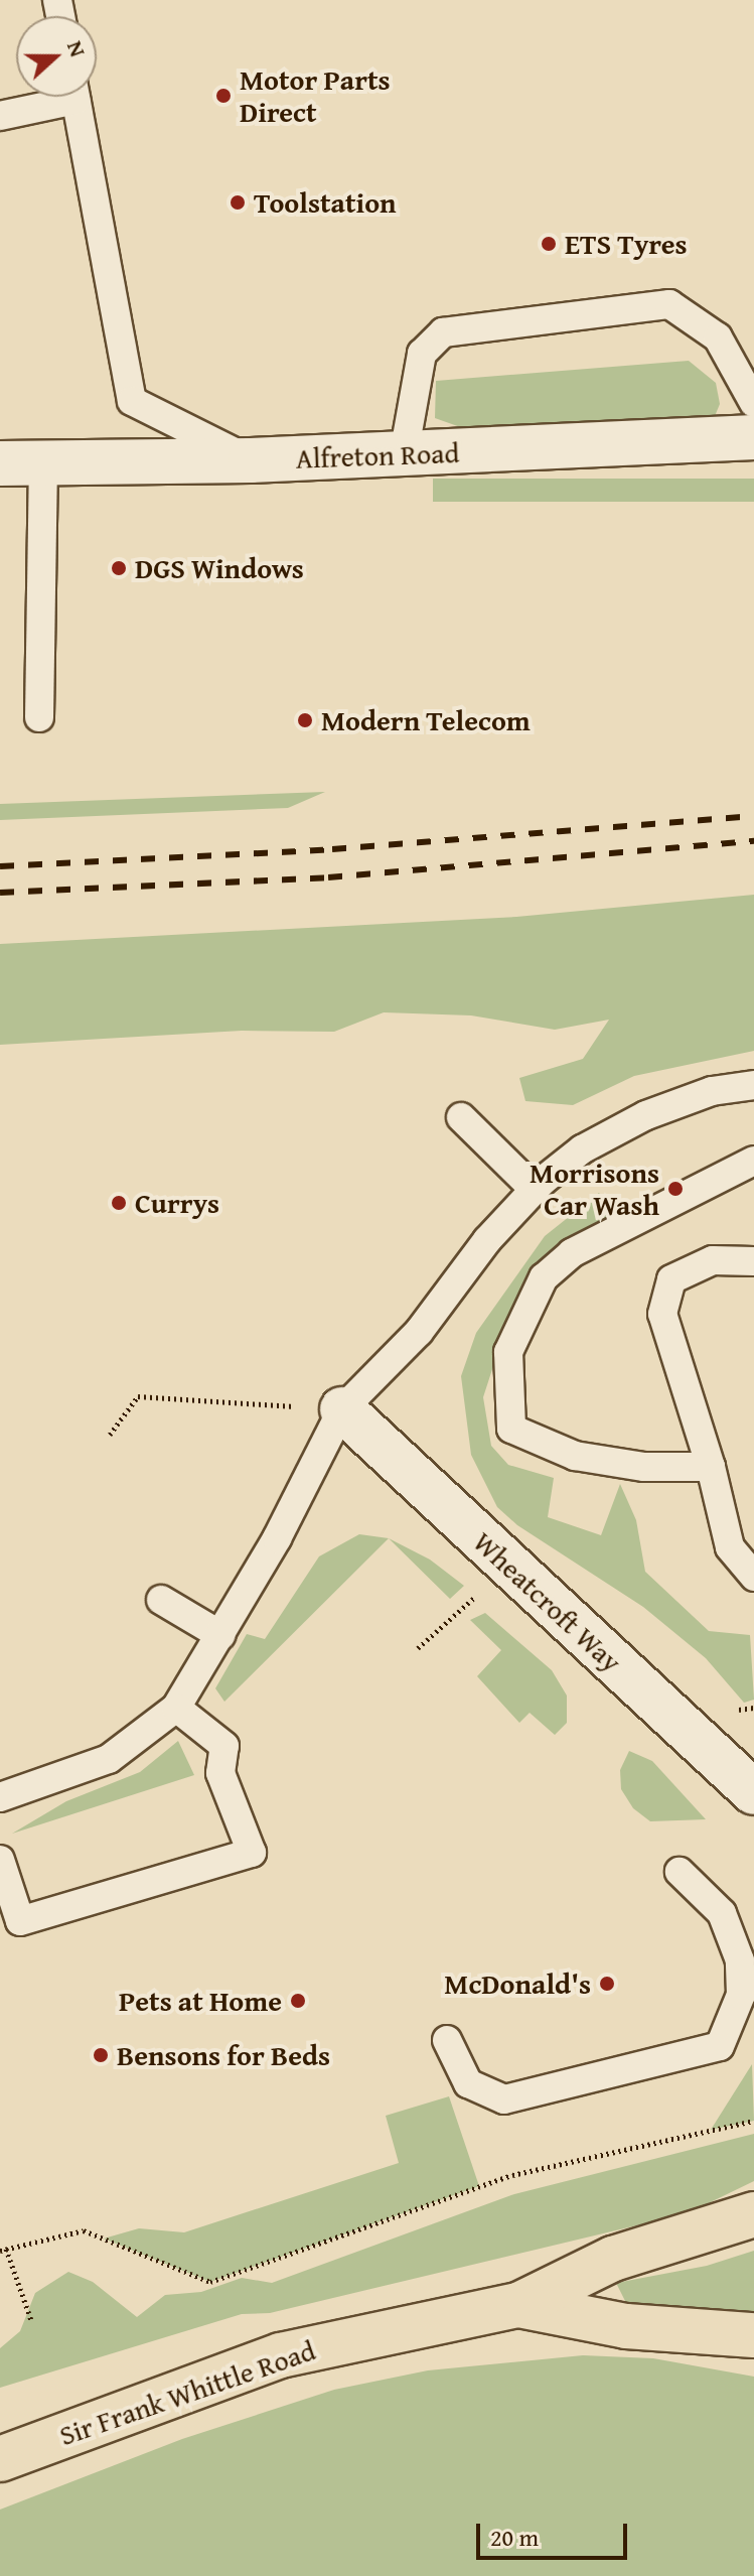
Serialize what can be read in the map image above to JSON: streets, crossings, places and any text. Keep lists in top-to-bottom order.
{
  "streets": {
    "highway": ["Sir Frank Whittle Road"],
    "street": ["Alfreton Road", "Wheatcroft Way"]
  },
  "places": [
    "Motor Parts Direct",
    "Toolstation",
    "ETS Tyres",
    "DGS Windows",
    "Modern Telecom",
    "Morrisons Car Wash",
    "Currys",
    "McDonald's",
    "Pets at Home",
    "Bensons for Beds"
  ],
  "scale_bar": "20 m",
  "north": "right"
}
